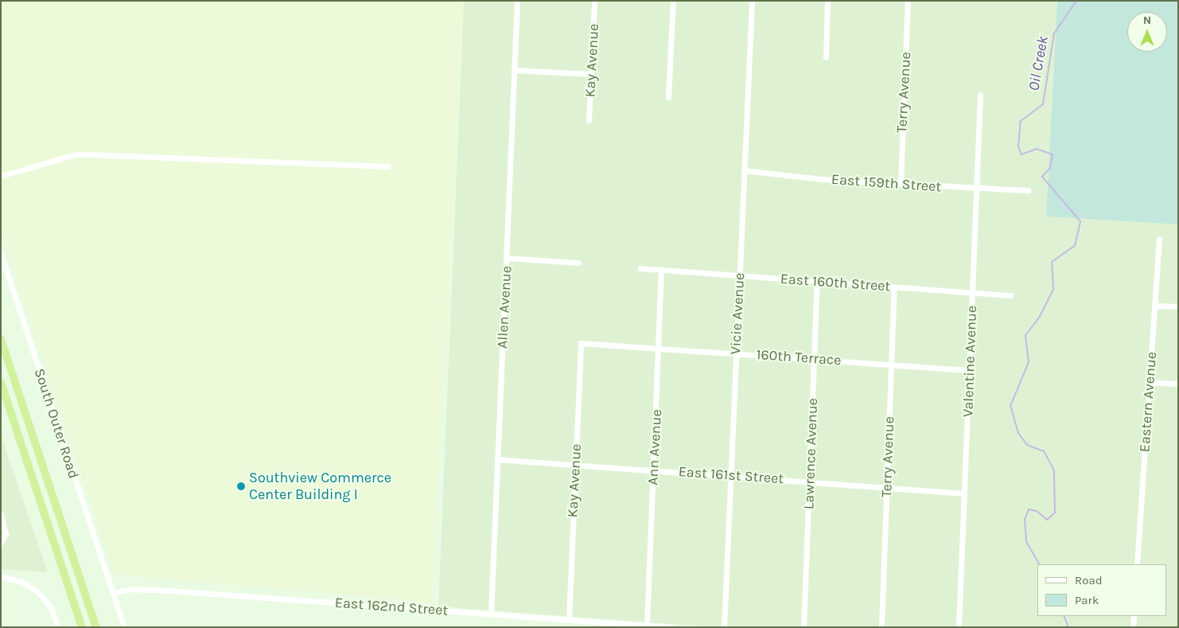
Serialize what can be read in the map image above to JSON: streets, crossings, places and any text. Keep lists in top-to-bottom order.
{
  "streets": {
    "street": [
      "Kay Avenue",
      "Terry Avenue",
      "East 159th Street",
      "East 160th Street",
      "Allen Avenue",
      "Vicie Avenue",
      "160th Terrace",
      "Valentine Avenue",
      "Eastern Avenue",
      "South Outer Road",
      "Ann Avenue",
      "Lawrence Avenue",
      "East 161st Street",
      "East 162nd Street"
    ]
  },
  "crossings": [
    ["Kay Avenue", "160th Terrace"],
    ["Kay Avenue", "East 161st Street"],
    ["Kay Avenue", "East 162nd Street"],
    ["Terry Avenue", "East 159th Street"],
    ["Terry Avenue", "East 160th Street"],
    ["Terry Avenue", "160th Terrace"],
    ["Terry Avenue", "East 161st Street"],
    ["East 159th Street", "Vicie Avenue"],
    ["East 159th Street", "Valentine Avenue"],
    ["East 160th Street", "Vicie Avenue"],
    ["East 160th Street", "Valentine Avenue"],
    ["East 160th Street", "Ann Avenue"],
    ["East 160th Street", "Lawrence Avenue"],
    ["Allen Avenue", "East 161st Street"],
    ["Allen Avenue", "East 162nd Street"],
    ["Vicie Avenue", "160th Terrace"],
    ["Vicie Avenue", "East 161st Street"],
    ["160th Terrace", "Valentine Avenue"],
    ["160th Terrace", "Ann Avenue"],
    ["160th Terrace", "Lawrence Avenue"],
    ["Valentine Avenue", "East 161st Street"],
    ["South Outer Road", "East 162nd Street"],
    ["Ann Avenue", "East 161st Street"],
    ["Ann Avenue", "East 162nd Street"],
    ["Lawrence Avenue", "East 161st Street"]
  ],
  "water": ["Oil Creek"],
  "places": ["Southview Commerce Center Building I"],
  "legend": ["Road", "Park"],
  "north": "top"
}
